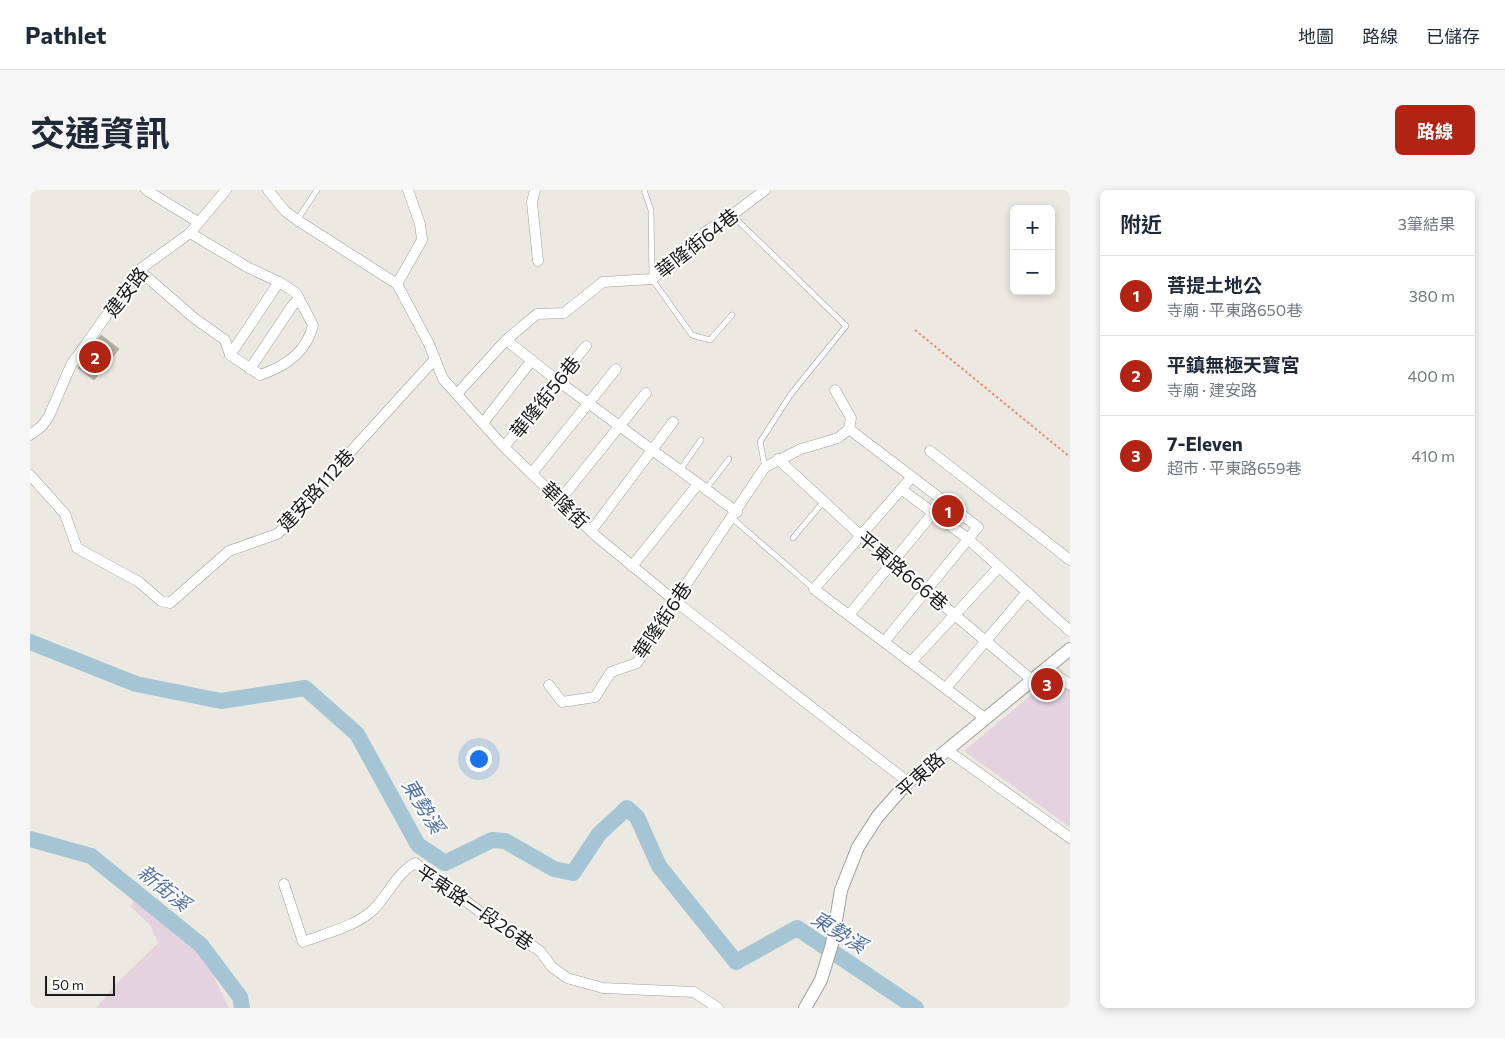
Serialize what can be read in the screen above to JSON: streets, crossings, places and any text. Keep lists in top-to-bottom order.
{
  "streets": {
    "street": [
      "華隆街64巷",
      "建安路",
      "華隆街56巷",
      "建安路112巷",
      "華隆街",
      "平東路666巷",
      "華隆街6巷",
      "平東路",
      "平東路一段26巷"
    ]
  },
  "crossings": [
    ["華隆街64巷", "華隆街"],
    ["華隆街56巷", "華隆街"],
    ["建安路112巷", "華隆街"],
    ["華隆街", "華隆街6巷"],
    ["華隆街", "平東路"],
    ["平東路666巷", "平東路"]
  ],
  "water": ["東勢溪", "新街溪"],
  "scale_bar": "50 m",
  "page": {
    "header": "Pathlet",
    "nav": ["地圖", "路線", "已儲存"],
    "title": "交通資訊",
    "buttons": "路線",
    "heading": ["附近", "3筆結果"],
    "map_buttons": ["+", "−"],
    "list": [
      {
        "mark": "1",
        "name": "菩提土地公",
        "note": "寺廟 · 平東路650巷",
        "value": "380 m"
      },
      {
        "mark": "2",
        "name": "平鎮無極天寶宮",
        "note": "寺廟 · 建安路",
        "value": "400 m"
      },
      {
        "mark": "3",
        "name": "7-Eleven",
        "note": "超市 · 平東路659巷",
        "value": "410 m"
      }
    ],
    "pins": ["2", "1", "3"],
    "scale": "50 m"
  }
}
